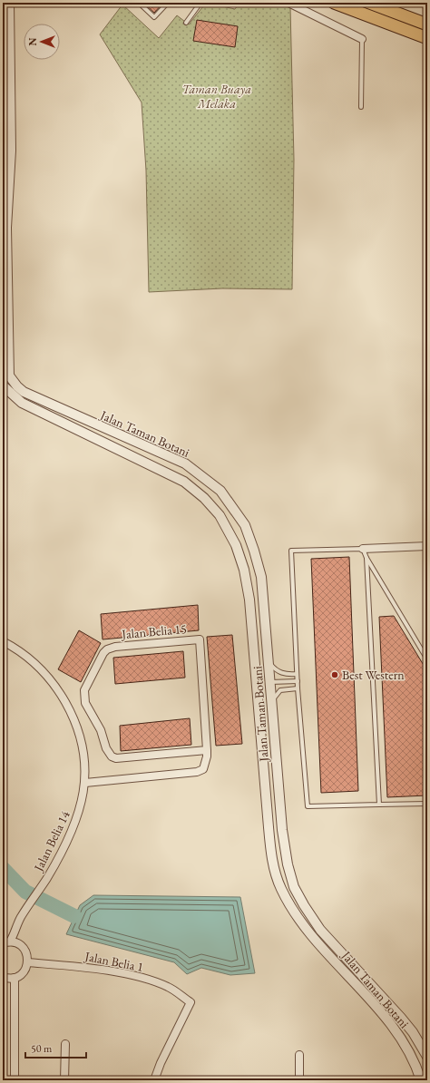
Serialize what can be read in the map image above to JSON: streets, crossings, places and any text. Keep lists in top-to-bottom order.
{
  "streets": {
    "street": [
      "Jalan Taman Botani",
      "Jalan Belia 15",
      "Jalan Belia 14",
      "Jalan Belia 1"
    ]
  },
  "crossings": [
    ["Jalan Belia 15", "Jalan Belia 14"]
  ],
  "parks": ["Taman Buaya Melaka"],
  "places": ["Best Western"],
  "scale_bar": "50 m",
  "north": "left"
}
